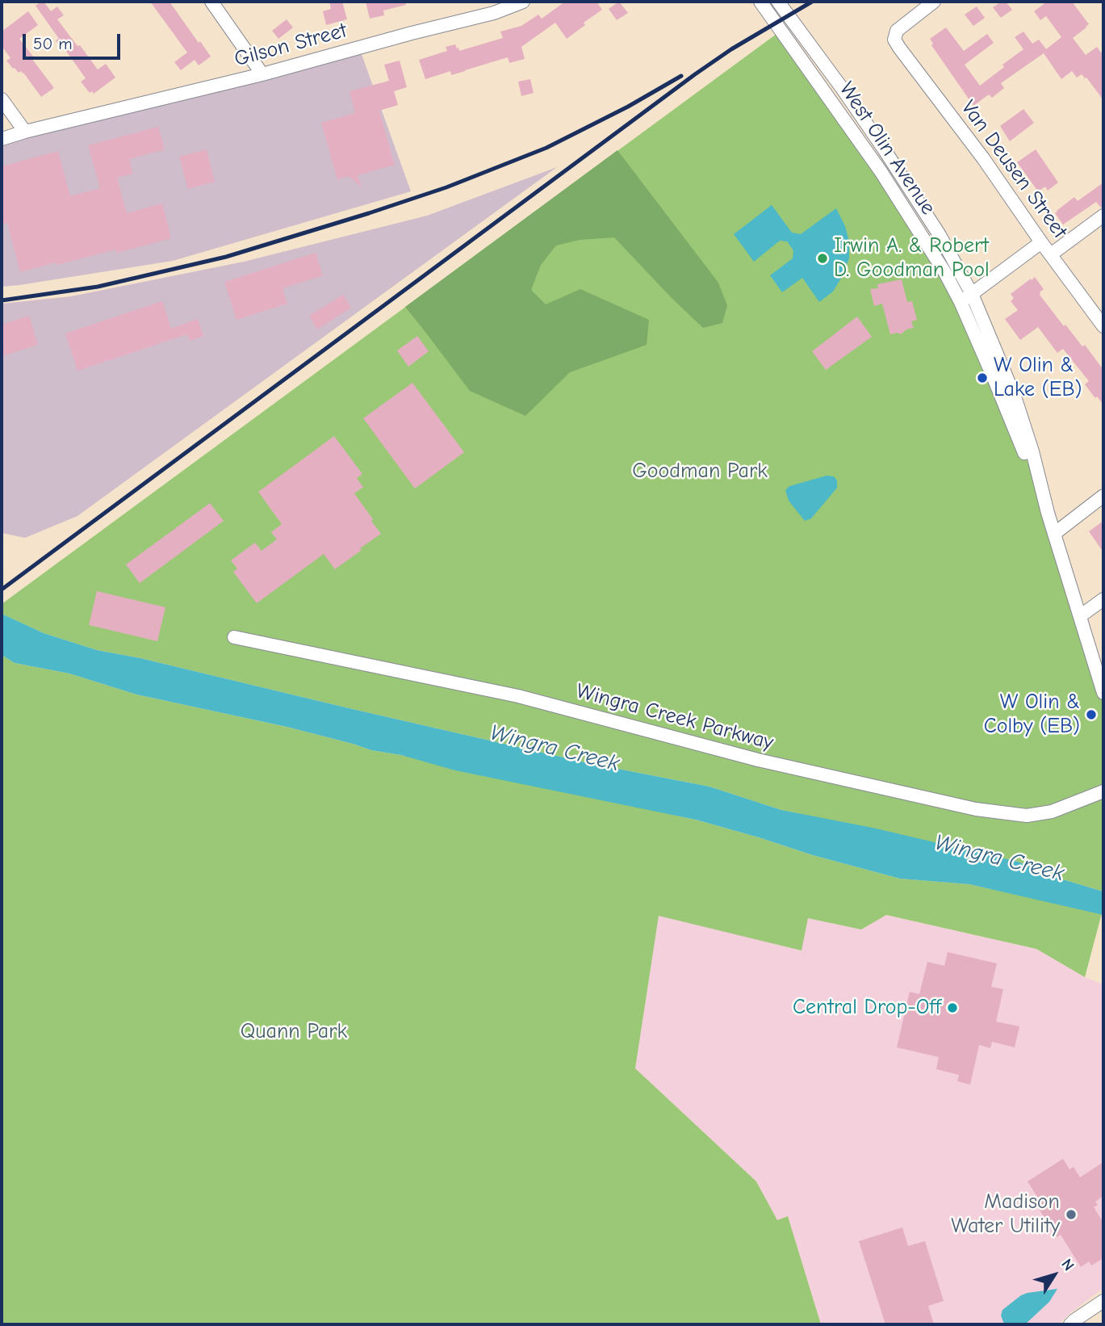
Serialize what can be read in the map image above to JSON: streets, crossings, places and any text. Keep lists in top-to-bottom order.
{
  "streets": {
    "street": [
      "Gilson Street",
      "West Olin Avenue",
      "Van Deusen Street",
      "Wingra Creek Parkway"
    ]
  },
  "water": ["Wingra Creek"],
  "parks": ["Goodman Park", "Quann Park"],
  "places": [
    "Irwin A. & Robert D. Goodman Pool",
    "W Olin & Lake (EB)",
    "W Olin & Colby (EB)",
    "Central Drop-Off",
    "Madison Water Utility"
  ],
  "scale_bar": "50 m",
  "north": "top right"
}
